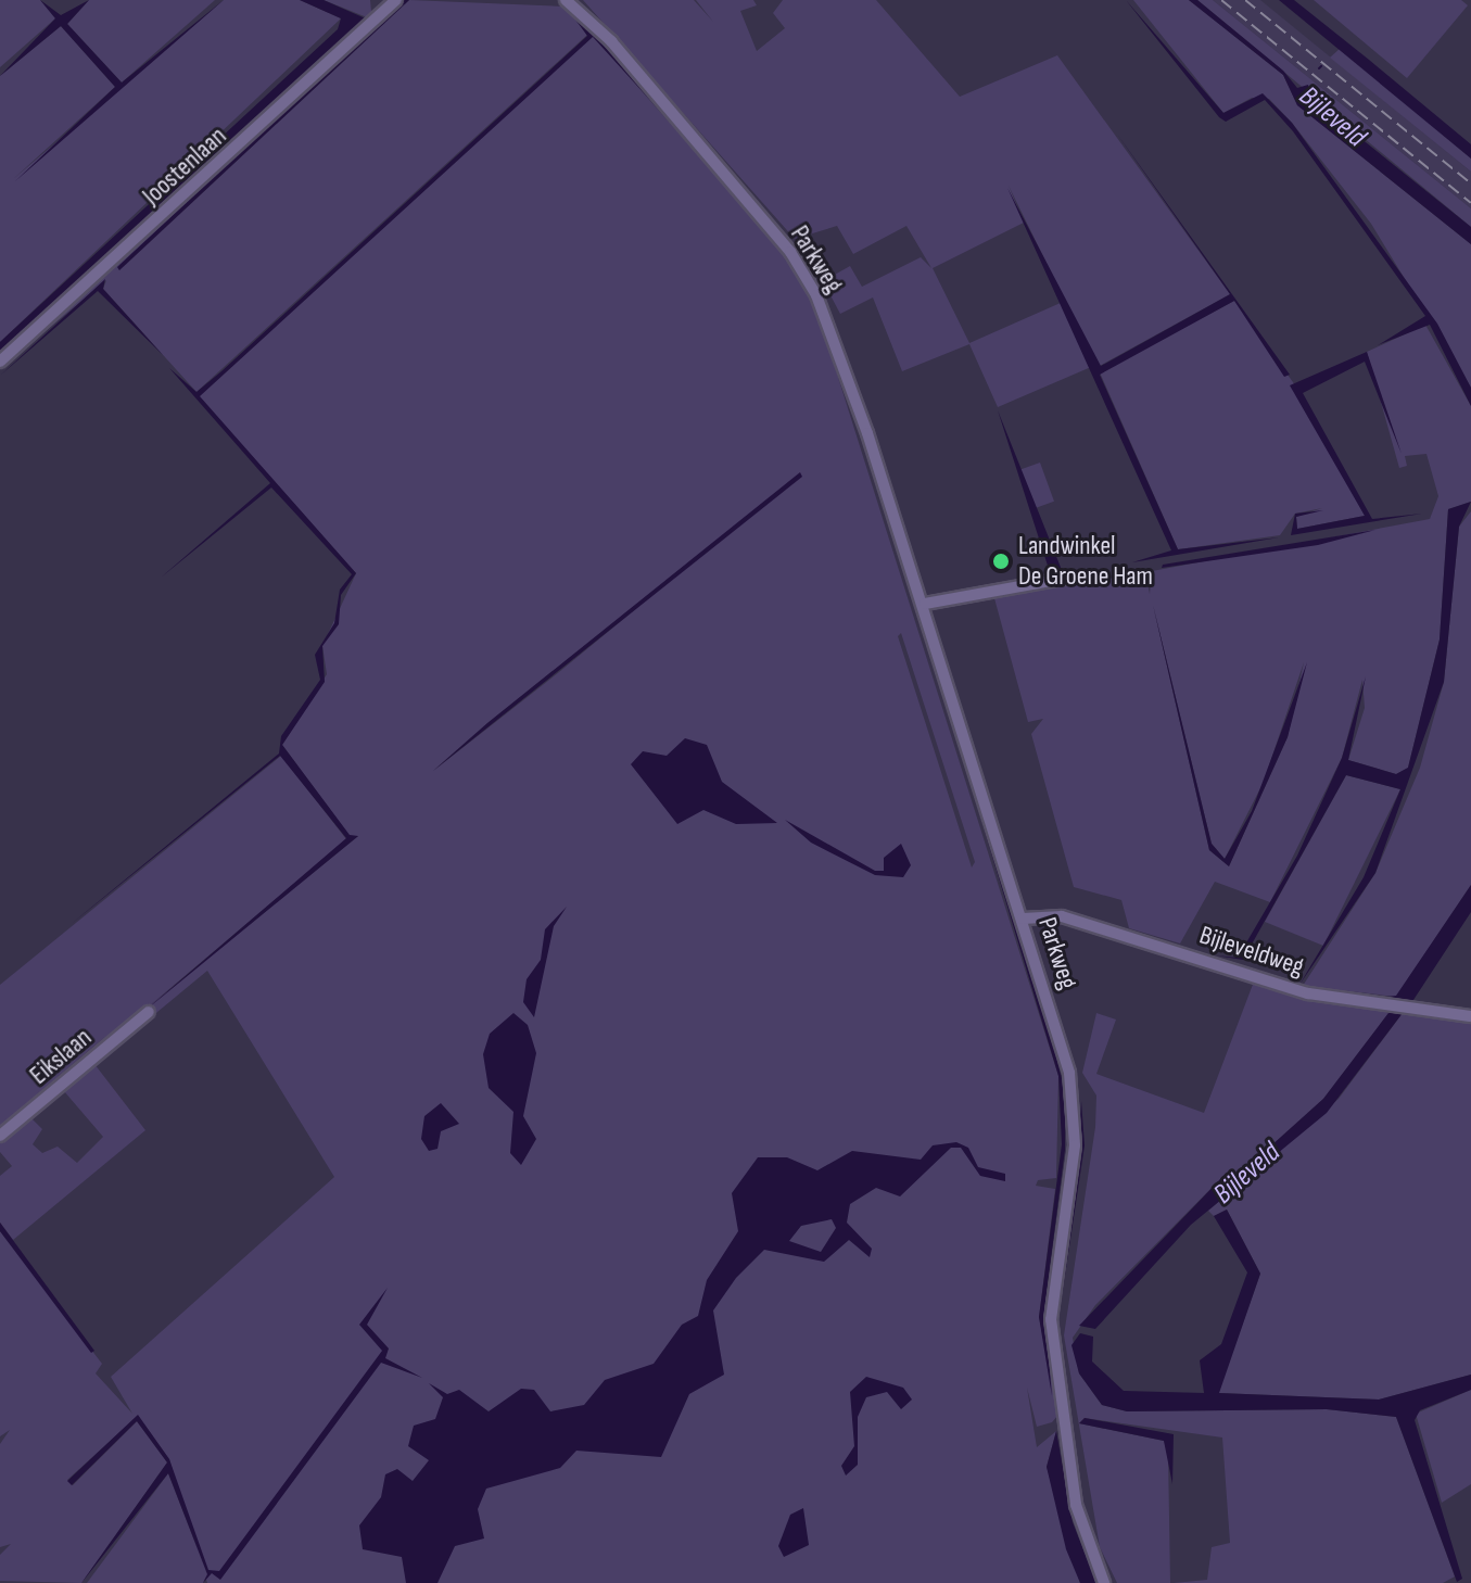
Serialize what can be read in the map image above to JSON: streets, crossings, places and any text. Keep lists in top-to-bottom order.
{
  "streets": {
    "street": [
      "Joostenlaan",
      "Parkweg",
      "Bijleveldweg",
      "Eikslaan"
    ]
  },
  "crossings": [
    ["Parkweg", "Bijleveldweg"]
  ],
  "water": ["Bijleveld"],
  "places": ["Landwinkel De Groene Ham"]
}
